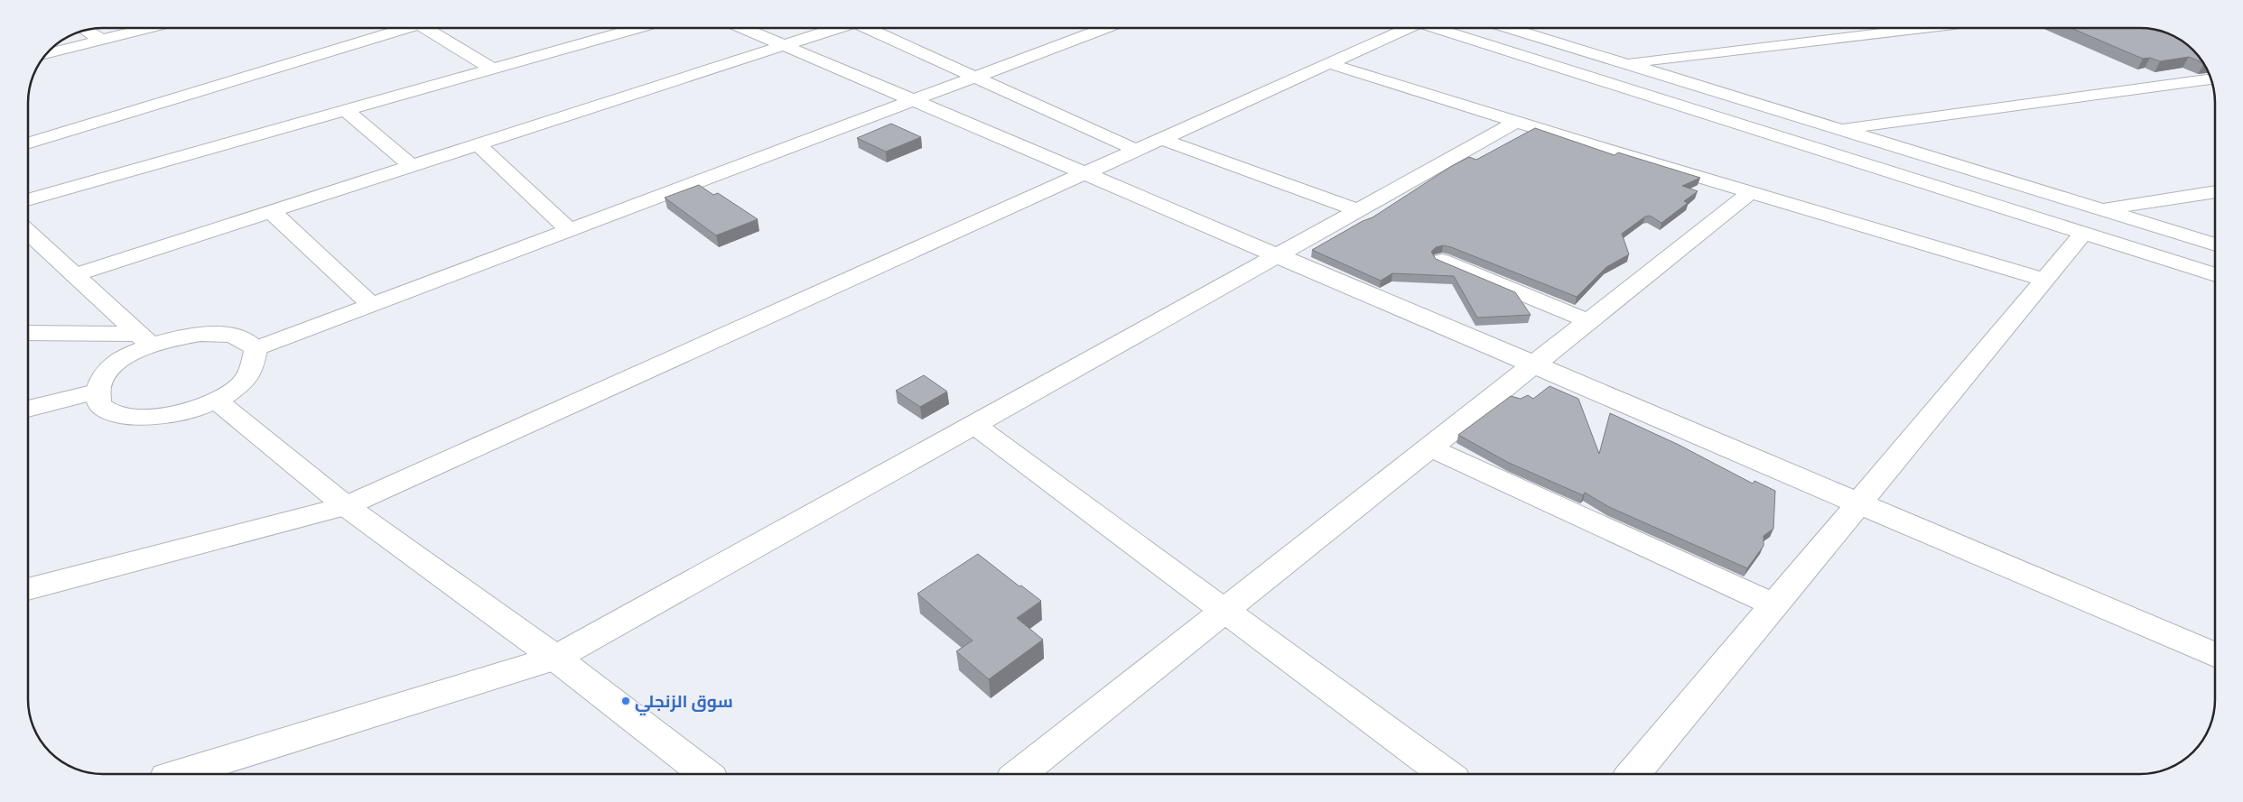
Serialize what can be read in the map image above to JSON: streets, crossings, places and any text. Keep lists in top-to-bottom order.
{
  "places": ["سوق الزنجلي"]
}
